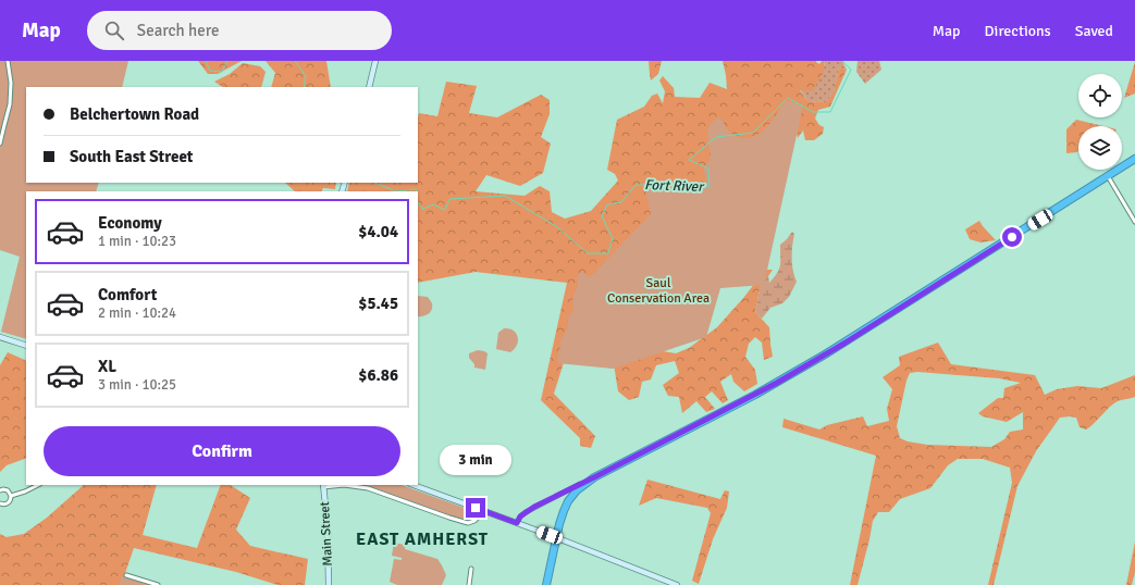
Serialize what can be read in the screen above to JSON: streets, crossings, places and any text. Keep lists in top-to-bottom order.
{
  "streets": {
    "main road": ["Main Street"]
  },
  "districts": ["EAST AMHERST"],
  "water": ["Fort River"],
  "parks": ["Saul Conservation Area"],
  "page": {
    "header": "Map",
    "search": "Search here",
    "nav": ["Map", "Directions", "Saved"],
    "banner": ["Belchertown Road", "South East Street"],
    "list": [
      {
        "name": "Economy",
        "note": "1 min · 10:23",
        "value": "$4.04"
      },
      {
        "name": "Comfort",
        "note": "2 min · 10:24",
        "value": "$5.45"
      },
      {
        "name": "XL",
        "note": "3 min · 10:25",
        "value": "$6.86"
      }
    ],
    "buttons": "Confirm",
    "bubble": "3 min"
  }
}
